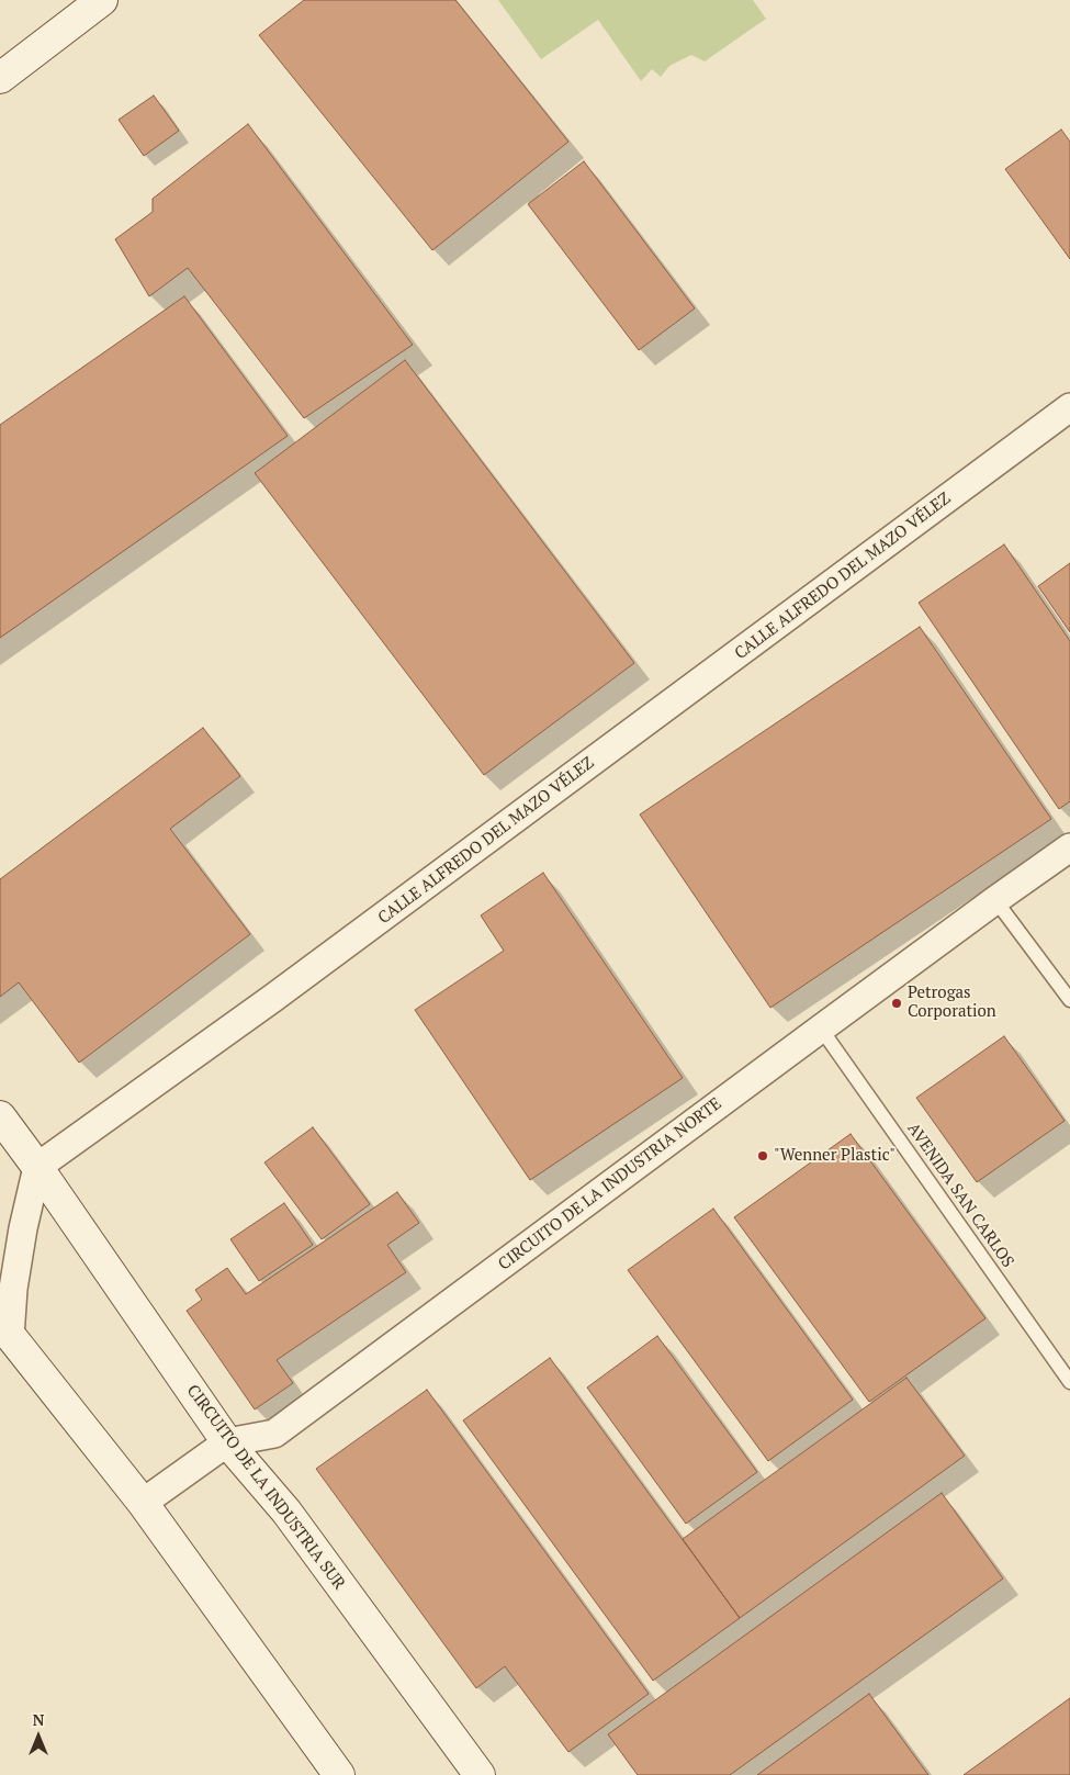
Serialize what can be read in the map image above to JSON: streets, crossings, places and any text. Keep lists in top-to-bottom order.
{
  "streets": {
    "main road": ["CIRCUITO DE LA INDUSTRIA SUR"],
    "street": ["CALLE ALFREDO DEL MAZO VÉLEZ", "CIRCUITO DE LA INDUSTRIA NORTE"],
    "lane": ["AVENIDA SAN CARLOS"]
  },
  "crossings": [
    ["CALLE ALFREDO DEL MAZO VÉLEZ", "CIRCUITO DE LA INDUSTRIA SUR"],
    ["CIRCUITO DE LA INDUSTRIA NORTE", "AVENIDA SAN CARLOS"],
    ["CIRCUITO DE LA INDUSTRIA NORTE", "CIRCUITO DE LA INDUSTRIA SUR"]
  ],
  "places": ["Petrogas Corporation", "\"Wenner Plastic\""],
  "north": "top"
}
